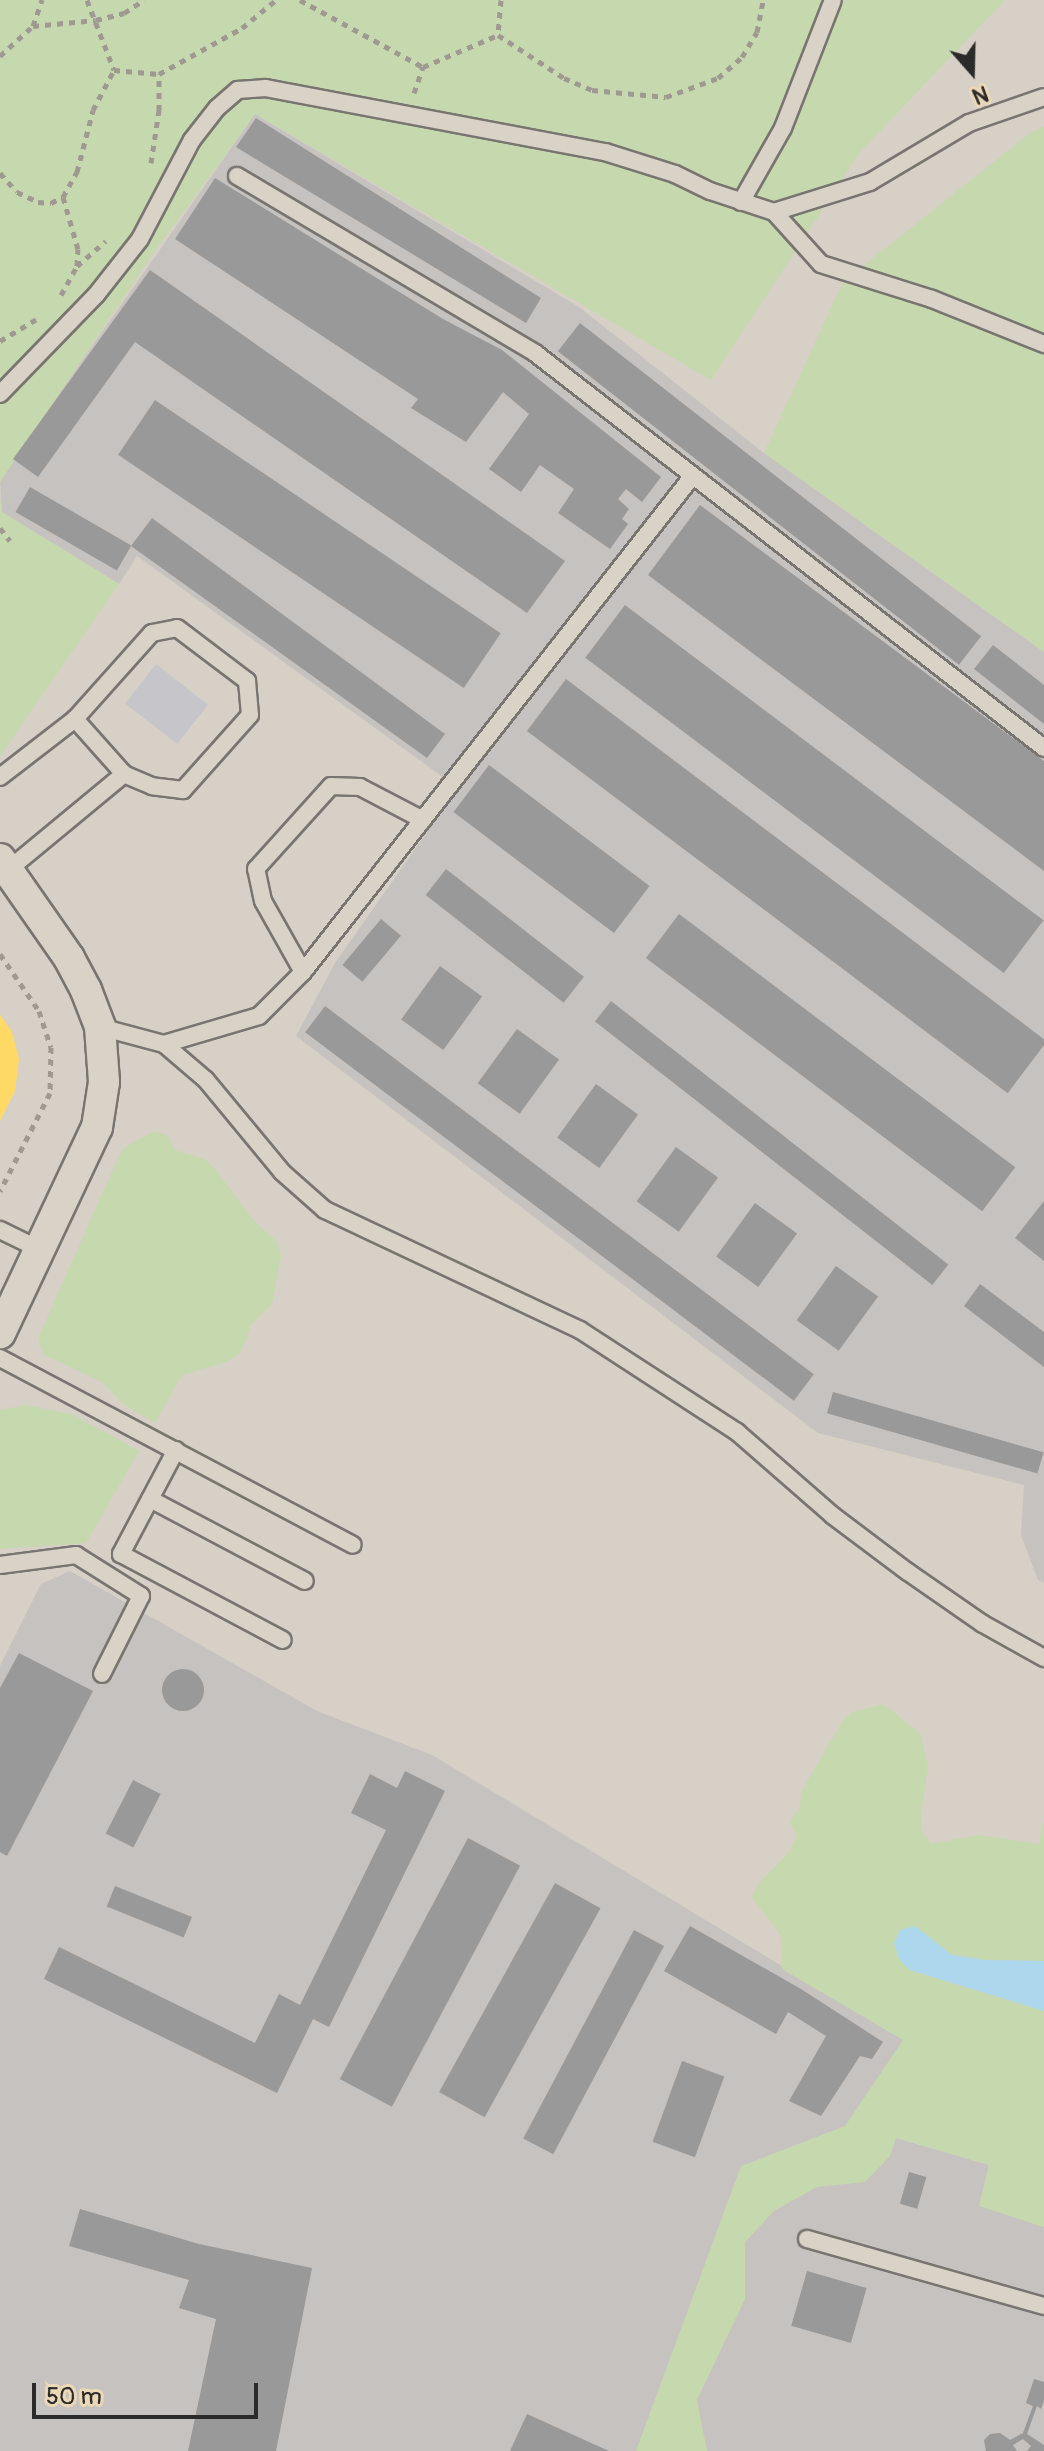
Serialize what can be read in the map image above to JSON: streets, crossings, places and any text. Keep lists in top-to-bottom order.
{
  "scale_bar": "50 m",
  "north": "bottom"
}
